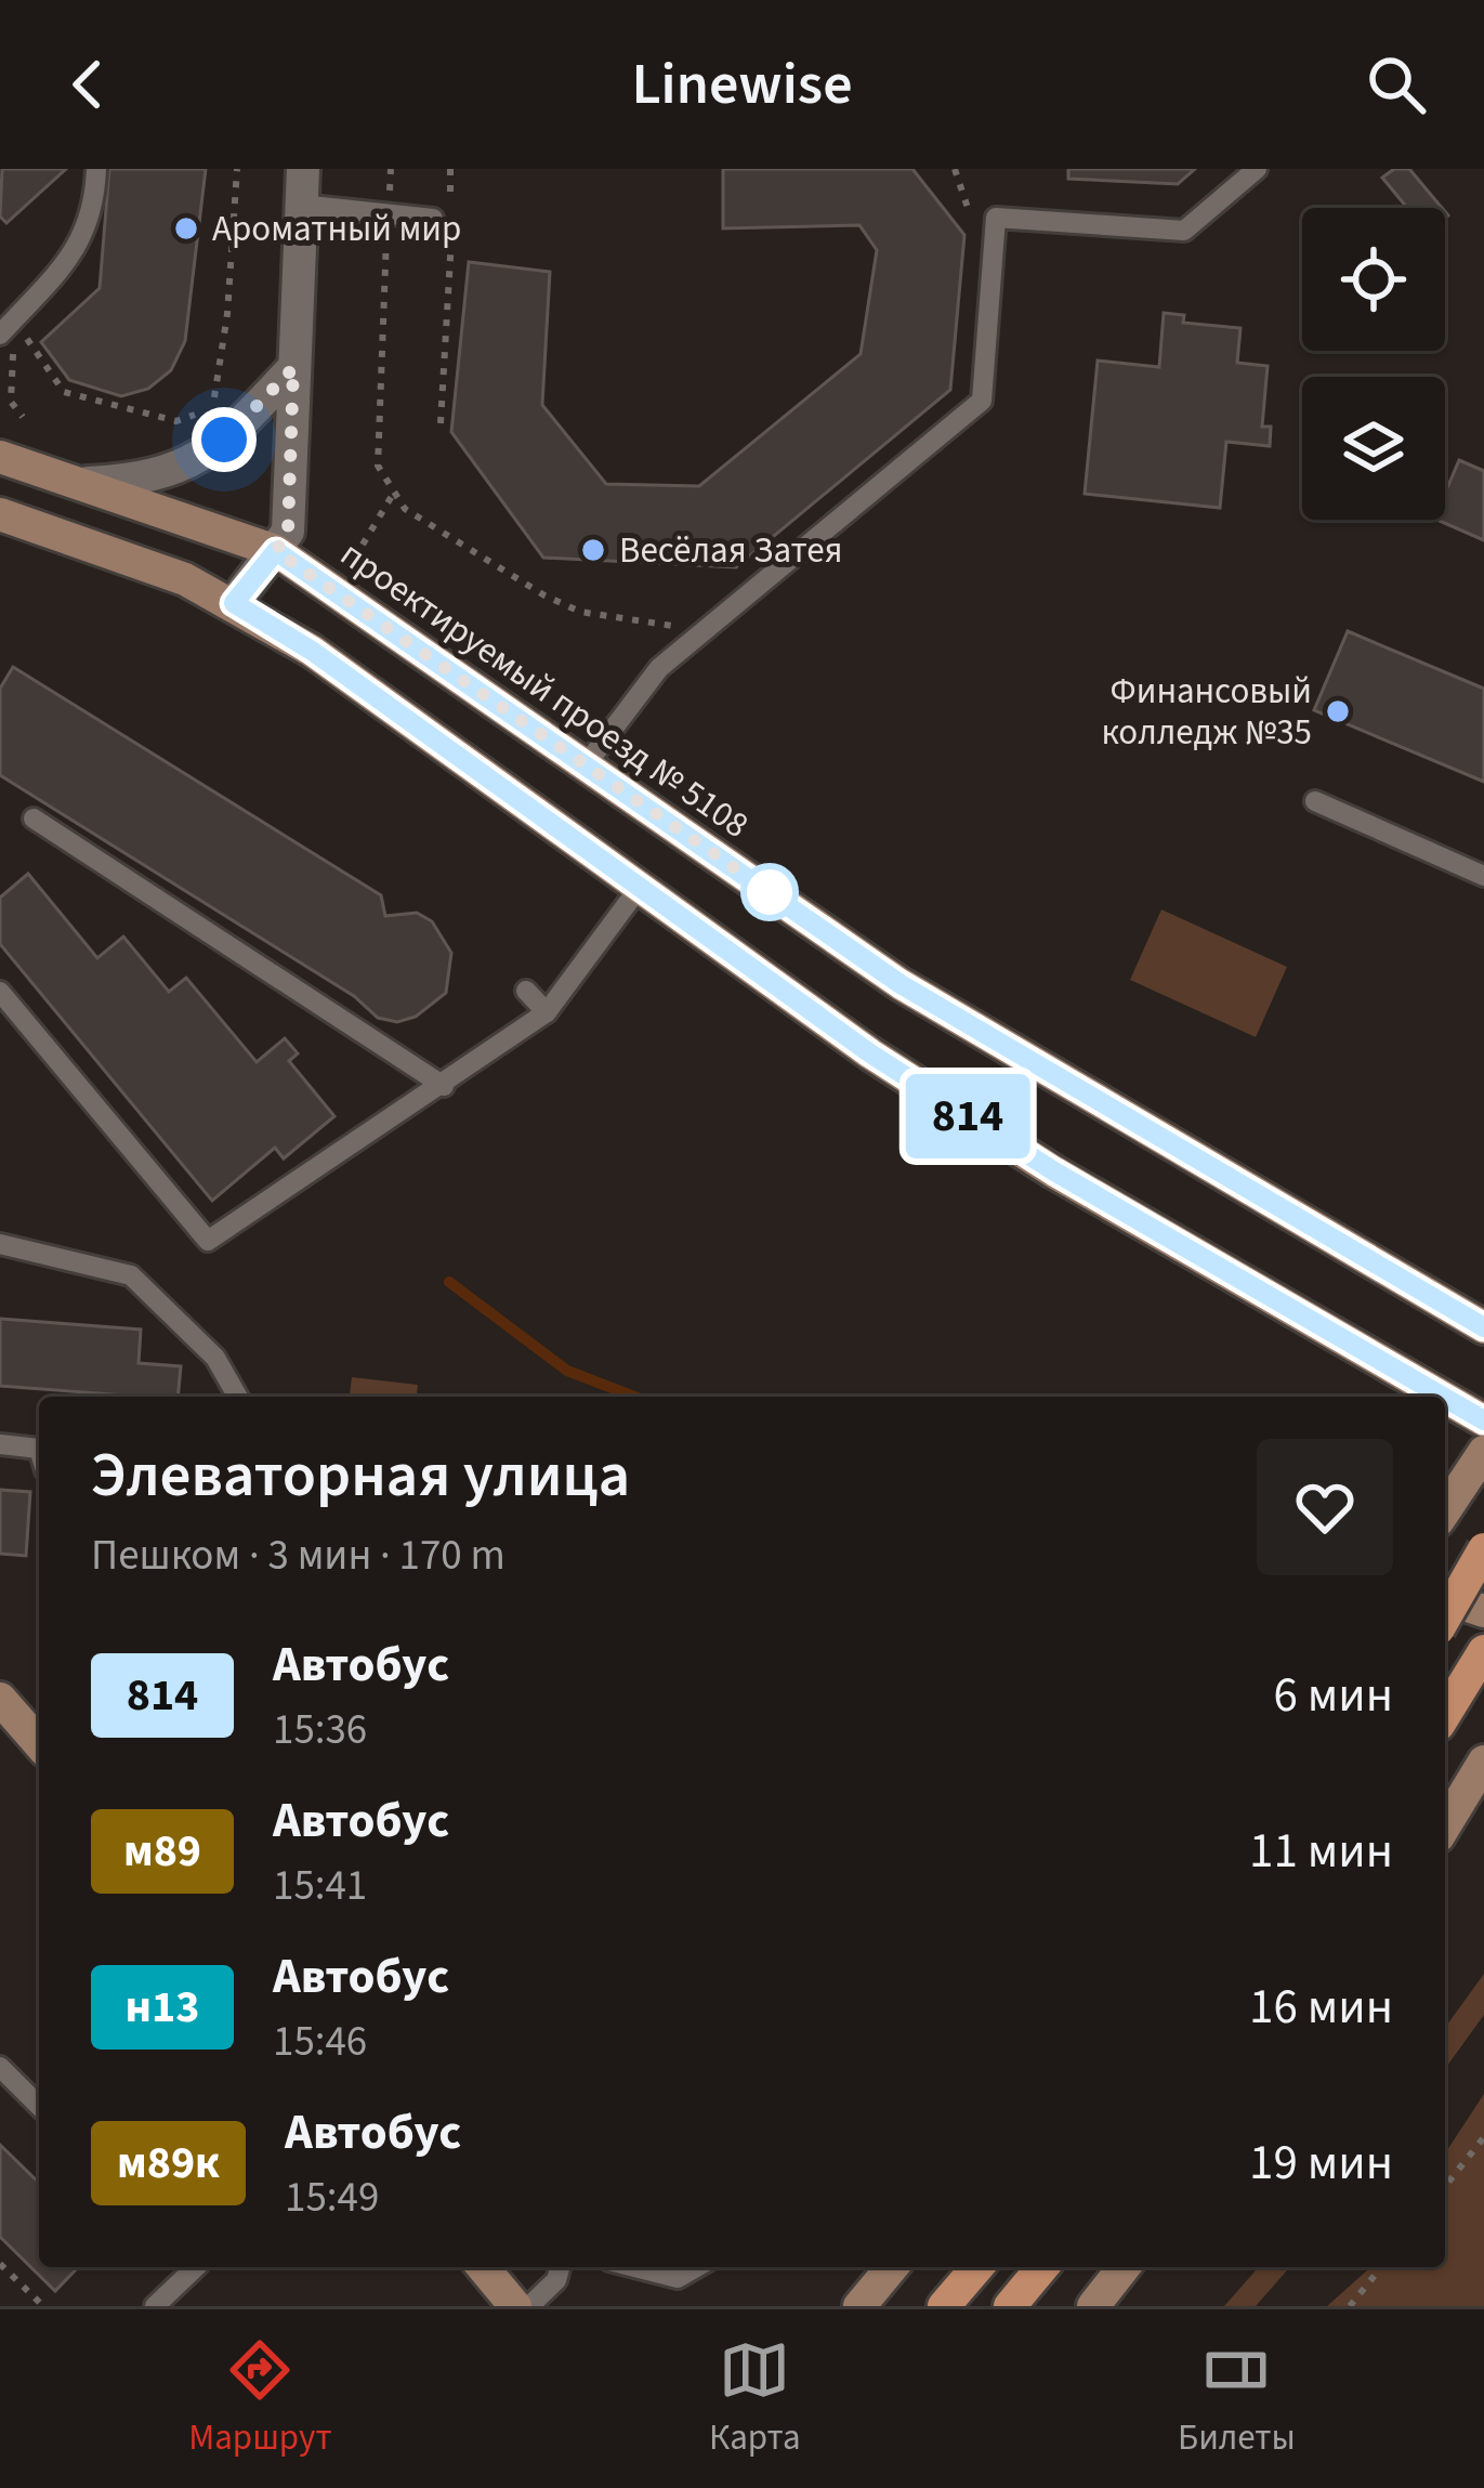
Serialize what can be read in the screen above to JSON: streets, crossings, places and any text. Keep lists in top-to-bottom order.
{
  "streets": {
    "main road": ["проектируемый проезд № 5108"]
  },
  "places": ["Ароматный мир", "Весёлая Затея", "Финансовый колледж №35"],
  "lines": ["bus line 814"],
  "page": {
    "header": "Linewise",
    "on_map": "814",
    "heading": ["Элеваторная улица", "Пешком · 3 мин · 170 m"],
    "list": [
      {
        "mark": "814",
        "name": "Автобус",
        "note": "15:36",
        "value": "6 мин"
      },
      {
        "mark": "м89",
        "name": "Автобус",
        "note": "15:41",
        "value": "11 мин"
      },
      {
        "mark": "н13",
        "name": "Автобус",
        "note": "15:46",
        "value": "16 мин"
      },
      {
        "mark": "м89к",
        "name": "Автобус",
        "note": "15:49",
        "value": "19 мин"
      }
    ],
    "tabs": ["Маршрут", "Карта", "Билеты"]
  }
}
